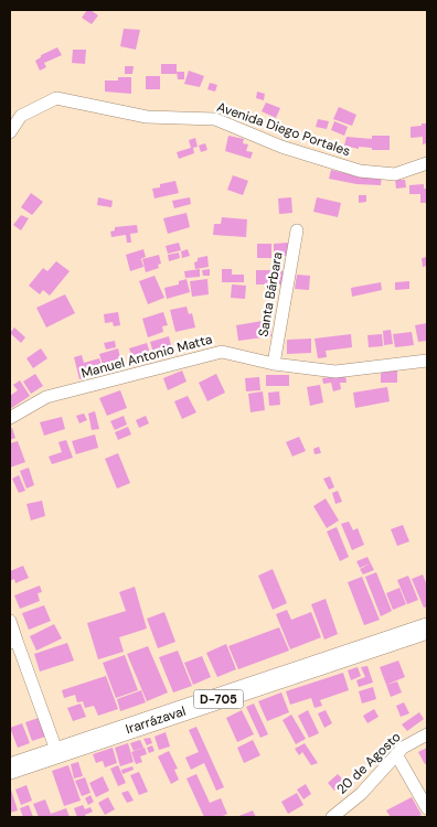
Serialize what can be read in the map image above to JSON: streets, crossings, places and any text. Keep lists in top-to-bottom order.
{
  "streets": {
    "main road": ["D-705", "Irarrázaval"],
    "street": [
      "Avenida Diego Portales",
      "Santa Bárbara",
      "Manuel Antonio Matta",
      "20 de Agosto"
    ]
  },
  "crossings": [
    ["Santa Bárbara", "Manuel Antonio Matta"]
  ]
}
